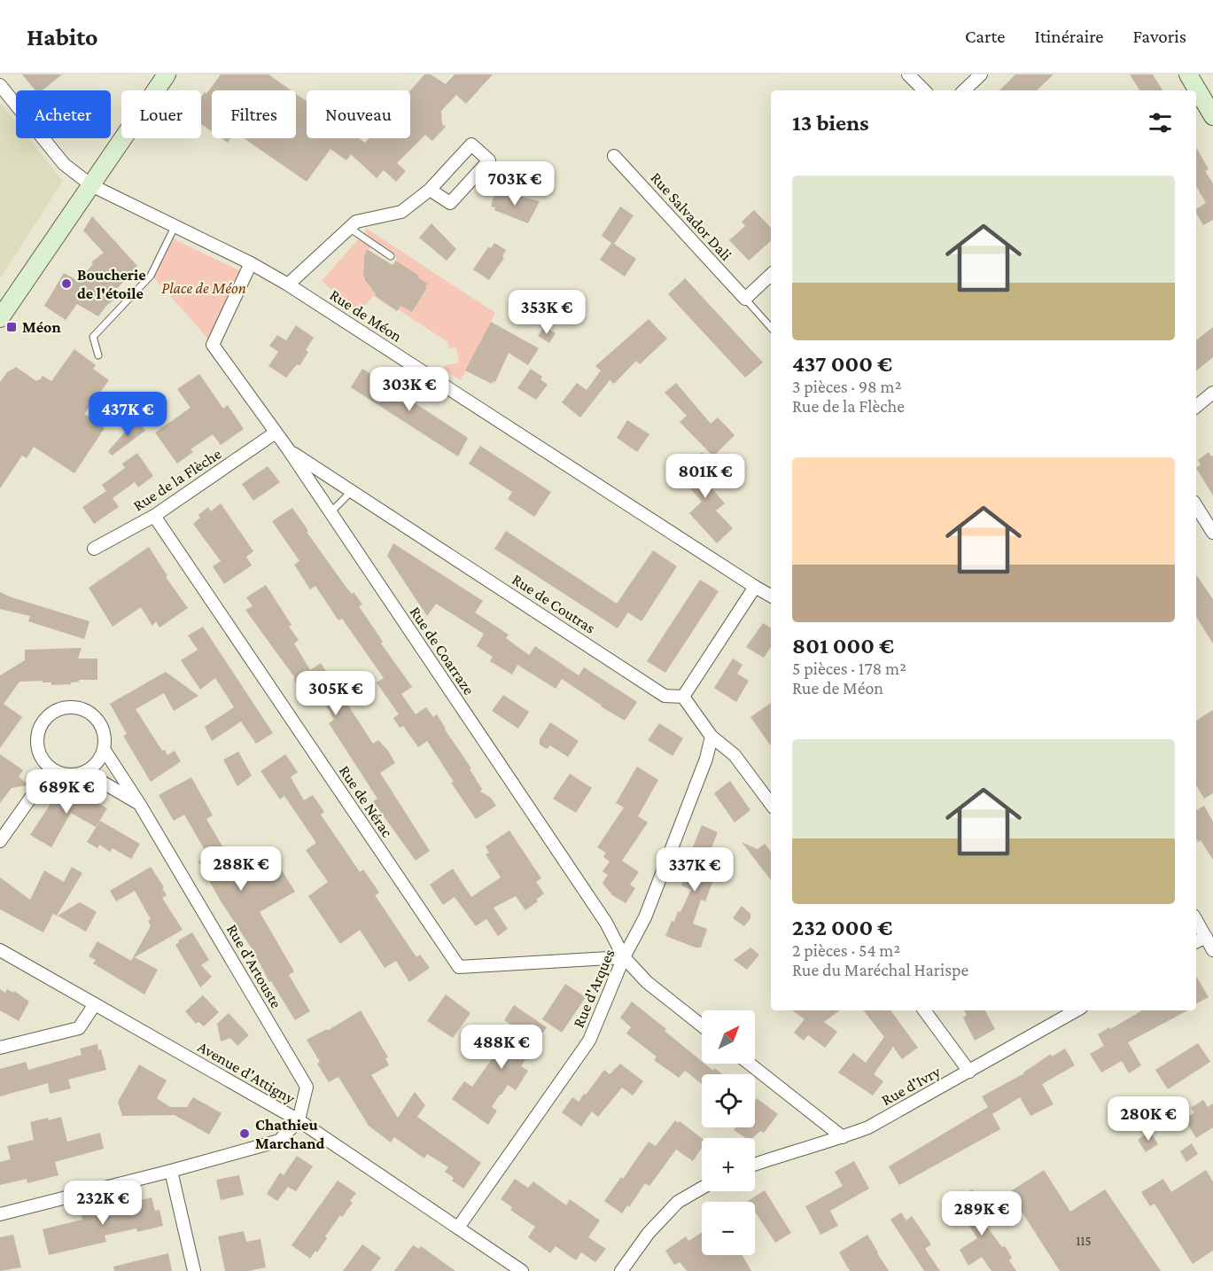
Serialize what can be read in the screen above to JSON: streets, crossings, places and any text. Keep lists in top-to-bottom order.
{
  "streets": {
    "street": [
      "Rue Salvador Dali",
      "Rue de Méon",
      "Rue de la Flèche",
      "Rue de Coutras",
      "Rue de Coarraze",
      "Rue de Nérac",
      "Rue d'Artouste",
      "Rue d'Arques",
      "Avenue d'Attigny",
      "Rue d'Ivry"
    ]
  },
  "crossings": [
    ["Rue de Méon", "Rue de Coarraze"],
    ["Rue de la Flèche", "Rue de Coarraze"],
    ["Rue de la Flèche", "Rue de Nérac"],
    ["Rue de Coutras", "Rue de Coarraze"],
    ["Rue de Coarraze", "Rue de Nérac"],
    ["Rue de Coarraze", "Rue d'Arques"],
    ["Rue de Nérac", "Rue d'Arques"],
    ["Rue d'Artouste", "Avenue d'Attigny"],
    ["Rue d'Arques", "Avenue d'Attigny"]
  ],
  "parks": ["Place de Méon"],
  "places": {
    "other": ["Boucherie de l'étoile", "Chathieu Marchand"],
    "transit": ["Méon"]
  },
  "house_numbers": ["115"],
  "north": "top right",
  "page": {
    "header": "Habito",
    "nav": ["Carte", "Itinéraire", "Favoris"],
    "chip": [
      "Acheter",
      "Louer",
      "Filtres",
      "Nouveau"
    ],
    "heading": "13 biens",
    "list": [
      {
        "name": "437 000 €",
        "note": "3 pièces · 98 m² · Rue de la Flèche"
      },
      {
        "name": "801 000 €",
        "note": "5 pièces · 178 m² · Rue de Méon"
      },
      {
        "name": "232 000 €",
        "note": "2 pièces · 54 m² · Rue du Maréchal Harispe"
      }
    ],
    "price": [
      "703K €",
      "353K €",
      "303K €",
      "437K €",
      "801K €",
      "305K €",
      "689K €",
      "288K €",
      "337K €",
      "488K €",
      "280K €",
      "232K €",
      "289K €"
    ],
    "map_buttons": ["+", "−"]
  }
}
